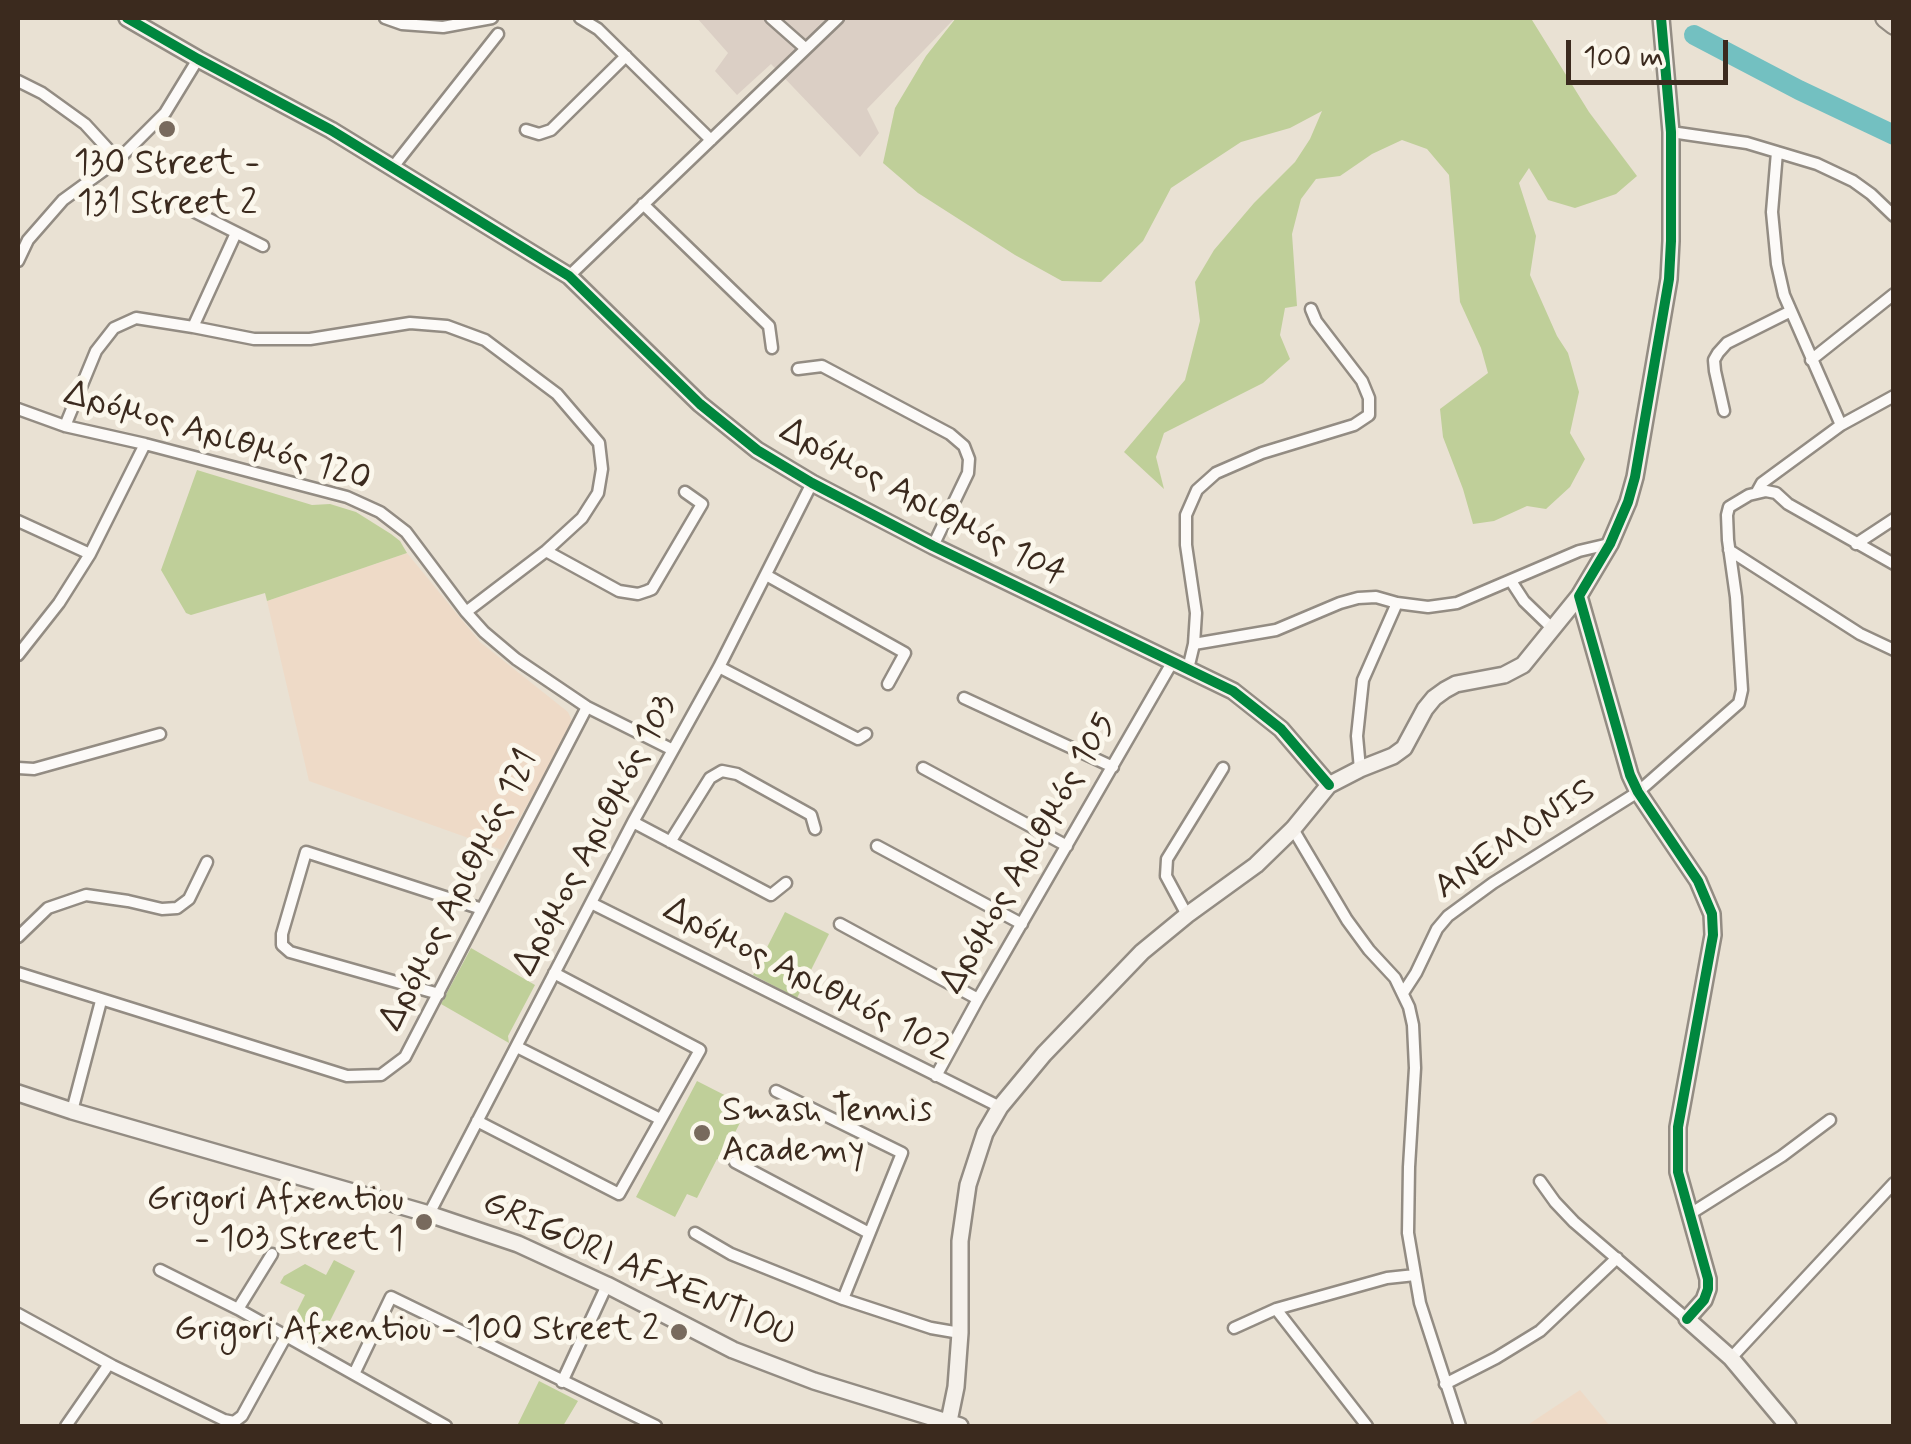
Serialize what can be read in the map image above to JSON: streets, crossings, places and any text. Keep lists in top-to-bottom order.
{
  "streets": {
    "street": [
      "Δρόμος Αριθμός 120",
      "Δρόμος Αριθμός 104",
      "Δρόμος Αριθμός 103",
      "ANEMONIS",
      "Δρόμος Αριθμός 105",
      "Δρόμος Αριθμός 121",
      "Δρόμος Αριθμός 102",
      "GRIGORI AFXENTIOU"
    ]
  },
  "crossings": [
    ["Δρόμος Αριθμός 120", "Δρόμος Αριθμός 103"],
    ["Δρόμος Αριθμός 120", "Δρόμος Αριθμός 121"],
    ["Δρόμος Αριθμός 104", "Δρόμος Αριθμός 103"],
    ["Δρόμος Αριθμός 104", "Δρόμος Αριθμός 105"],
    ["Δρόμος Αριθμός 103", "Δρόμος Αριθμός 102"],
    ["Δρόμος Αριθμός 103", "GRIGORI AFXENTIOU"],
    ["Δρόμος Αριθμός 105", "Δρόμος Αριθμός 102"]
  ],
  "places": [
    "130 Street - 131 Street 2",
    "Smash Tennis Academy",
    "Grigori Afxentiou - 103 Street 1",
    "Grigori Afxentiou - 100 Street 2"
  ],
  "scale_bar": "100 m"
}
